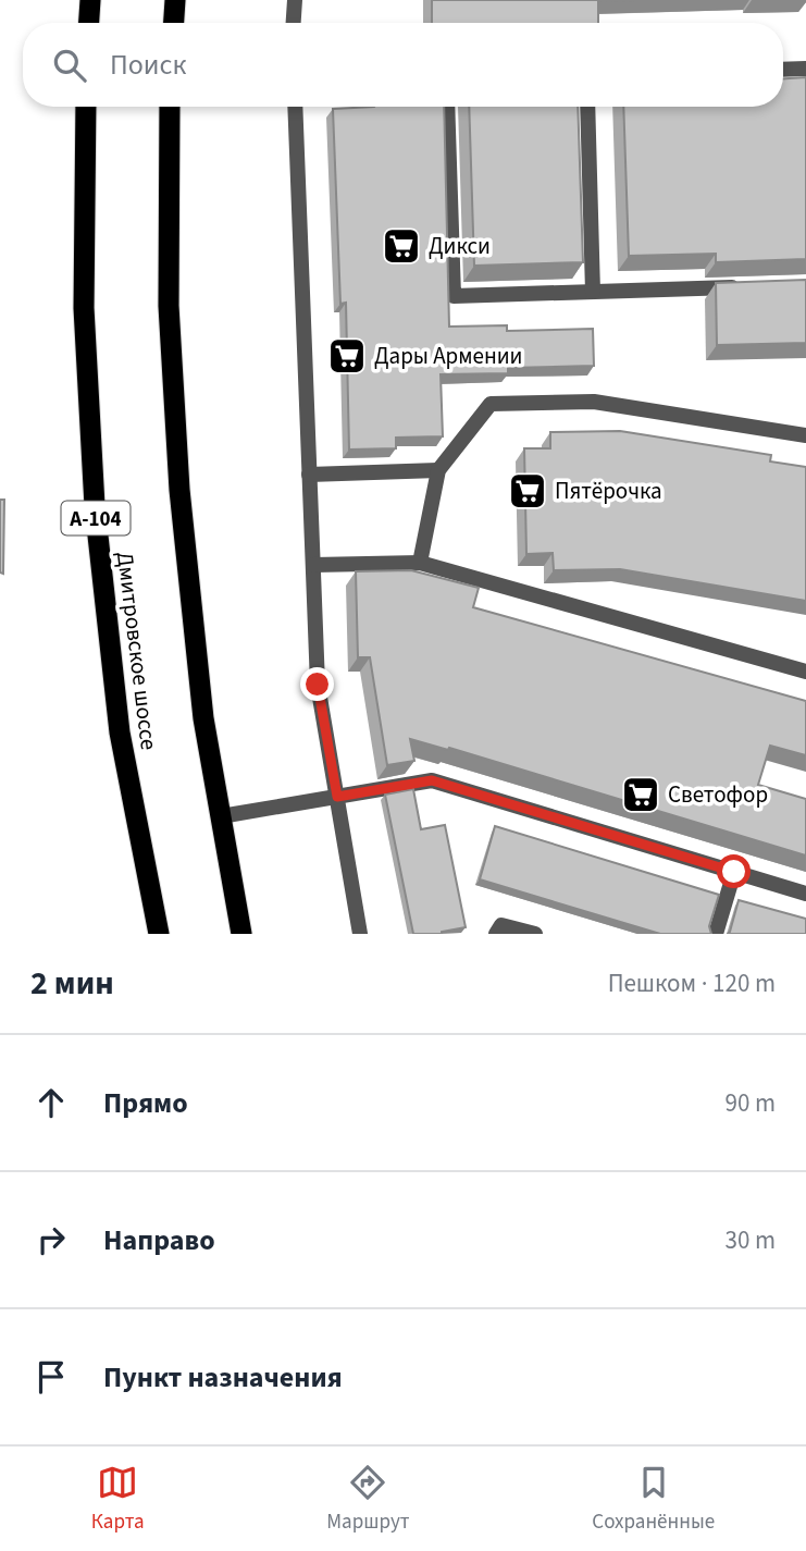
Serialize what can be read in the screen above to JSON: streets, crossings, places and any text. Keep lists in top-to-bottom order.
{
  "streets": {
    "highway": ["А-104", "Дмитровское шоссе"]
  },
  "places": {
    "supermarket": [
      "Дикси",
      "Дары Армении",
      "Пятёрочка",
      "Светофор"
    ]
  },
  "page": {
    "search": "Поиск",
    "heading": ["2 мин", "Пешком · 120 m"],
    "list": [
      ["Прямо", "90 m"],
      ["Направо", "30 m"],
      "Пункт назначения"
    ],
    "nav": ["Карта", "Маршрут", "Сохранённые"]
  }
}
